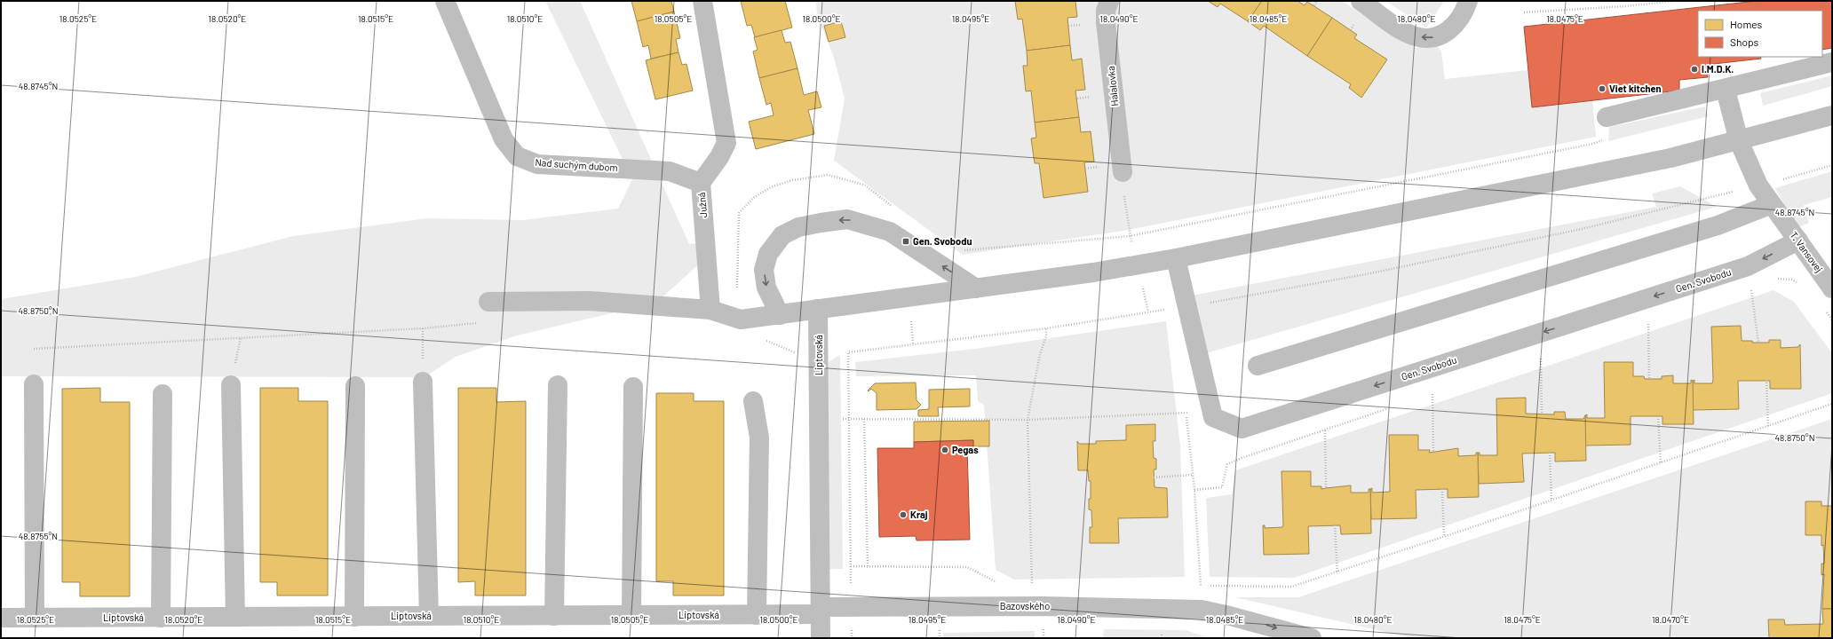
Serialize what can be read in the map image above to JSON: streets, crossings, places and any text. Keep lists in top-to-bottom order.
{
  "streets": {
    "street": [
      "Halalovka",
      "Nad suchým dubom",
      "Južná",
      "T. Vansovej",
      "Gen. Svobodu",
      "Liptovská",
      "Bazovského"
    ]
  },
  "crossings": [
    ["Nad suchým dubom", "Južná"],
    ["T. Vansovej", "Gen. Svobodu"],
    ["Liptovská", "Bazovského"]
  ],
  "one_way": ["Bazovského"],
  "places": {
    "other": [
      "I.M.D.K.",
      "Viet kitchen",
      "Pegas",
      "Kraj"
    ],
    "transit": ["Gen. Svobodu"]
  },
  "legend": ["Homes", "Shops"],
  "coordinates": [
    "18.0525°E",
    "18.0520°E",
    "18.0515°E",
    "18.0510°E",
    "18.0505°E",
    "18.0500°E",
    "18.0495°E",
    "18.0490°E",
    "18.0485°E",
    "18.0480°E",
    "18.0475°E",
    "48.8745°N",
    "48.8750°N",
    "48.8755°N",
    "18.0470°E"
  ]
}
